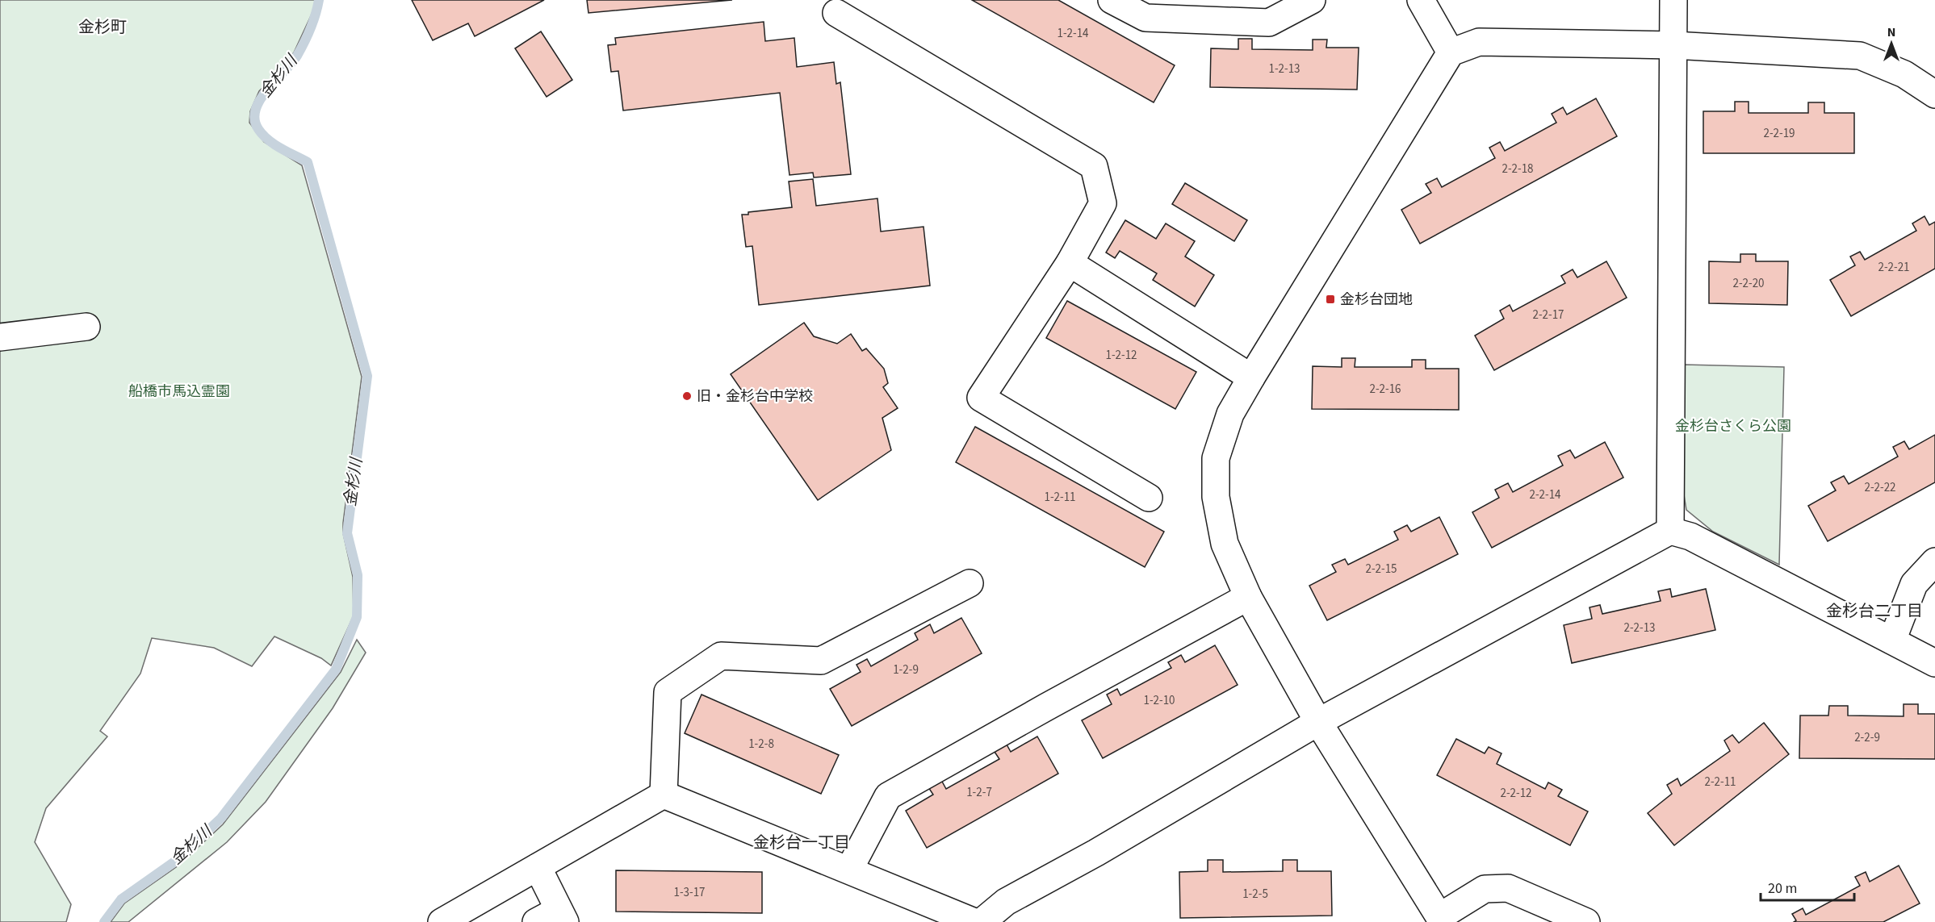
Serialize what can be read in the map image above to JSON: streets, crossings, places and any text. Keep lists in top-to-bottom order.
{
  "districts": ["金杉町", "金杉台二丁目", "金杉台一丁目"],
  "water": ["金杉川"],
  "parks": ["船橋市馬込霊園", "金杉台さくら公園"],
  "places": {
    "transit": ["金杉台団地"],
    "other": ["旧・金杉台中学校"]
  },
  "house_numbers": [
    "1-2-14",
    "1-2-13",
    "2-2-19",
    "2-2-18",
    "2-2-21",
    "2-2-20",
    "2-2-17",
    "1-2-12",
    "2-2-16",
    "2-2-22",
    "2-2-14",
    "1-2-11",
    "2-2-15",
    "2-2-13",
    "1-2-9",
    "1-2-10",
    "2-2-9",
    "1-2-8",
    "2-2-11",
    "1-2-7",
    "2-2-12",
    "1-3-17",
    "1-2-5"
  ],
  "scale_bar": "20 m",
  "north": "top"
}
